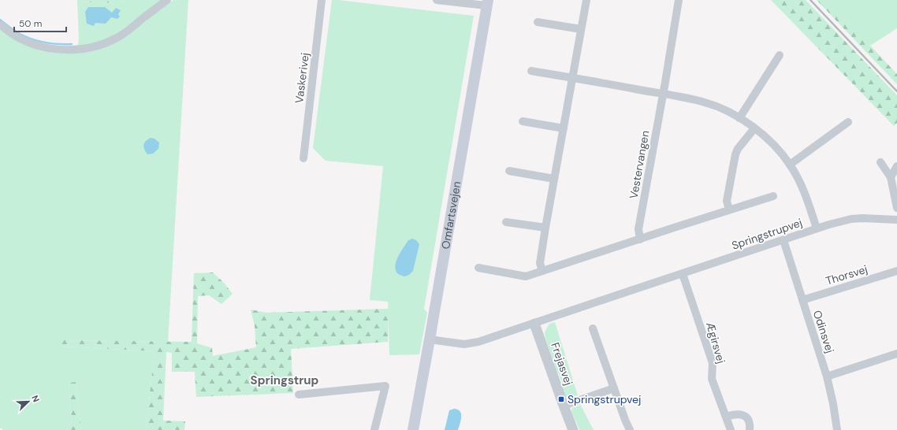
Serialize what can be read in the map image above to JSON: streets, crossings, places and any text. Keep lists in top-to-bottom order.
{
  "streets": {
    "main road": ["Omfartsvejen"],
    "street": [
      "Vaskerivej",
      "Vestervangen",
      "Springstrupvej",
      "Thorsvej",
      "Odinsvej",
      "Ægirsvej",
      "Frejasvej"
    ]
  },
  "crossings": [
    ["Omfartsvejen", "Springstrupvej"],
    ["Springstrupvej", "Odinsvej"],
    ["Springstrupvej", "Ægirsvej"],
    ["Springstrupvej", "Frejasvej"],
    ["Thorsvej", "Odinsvej"]
  ],
  "districts": ["Springstrup"],
  "places": {
    "transit": ["Springstrupvej"]
  },
  "scale_bar": "50 m",
  "north": "top right"
}
